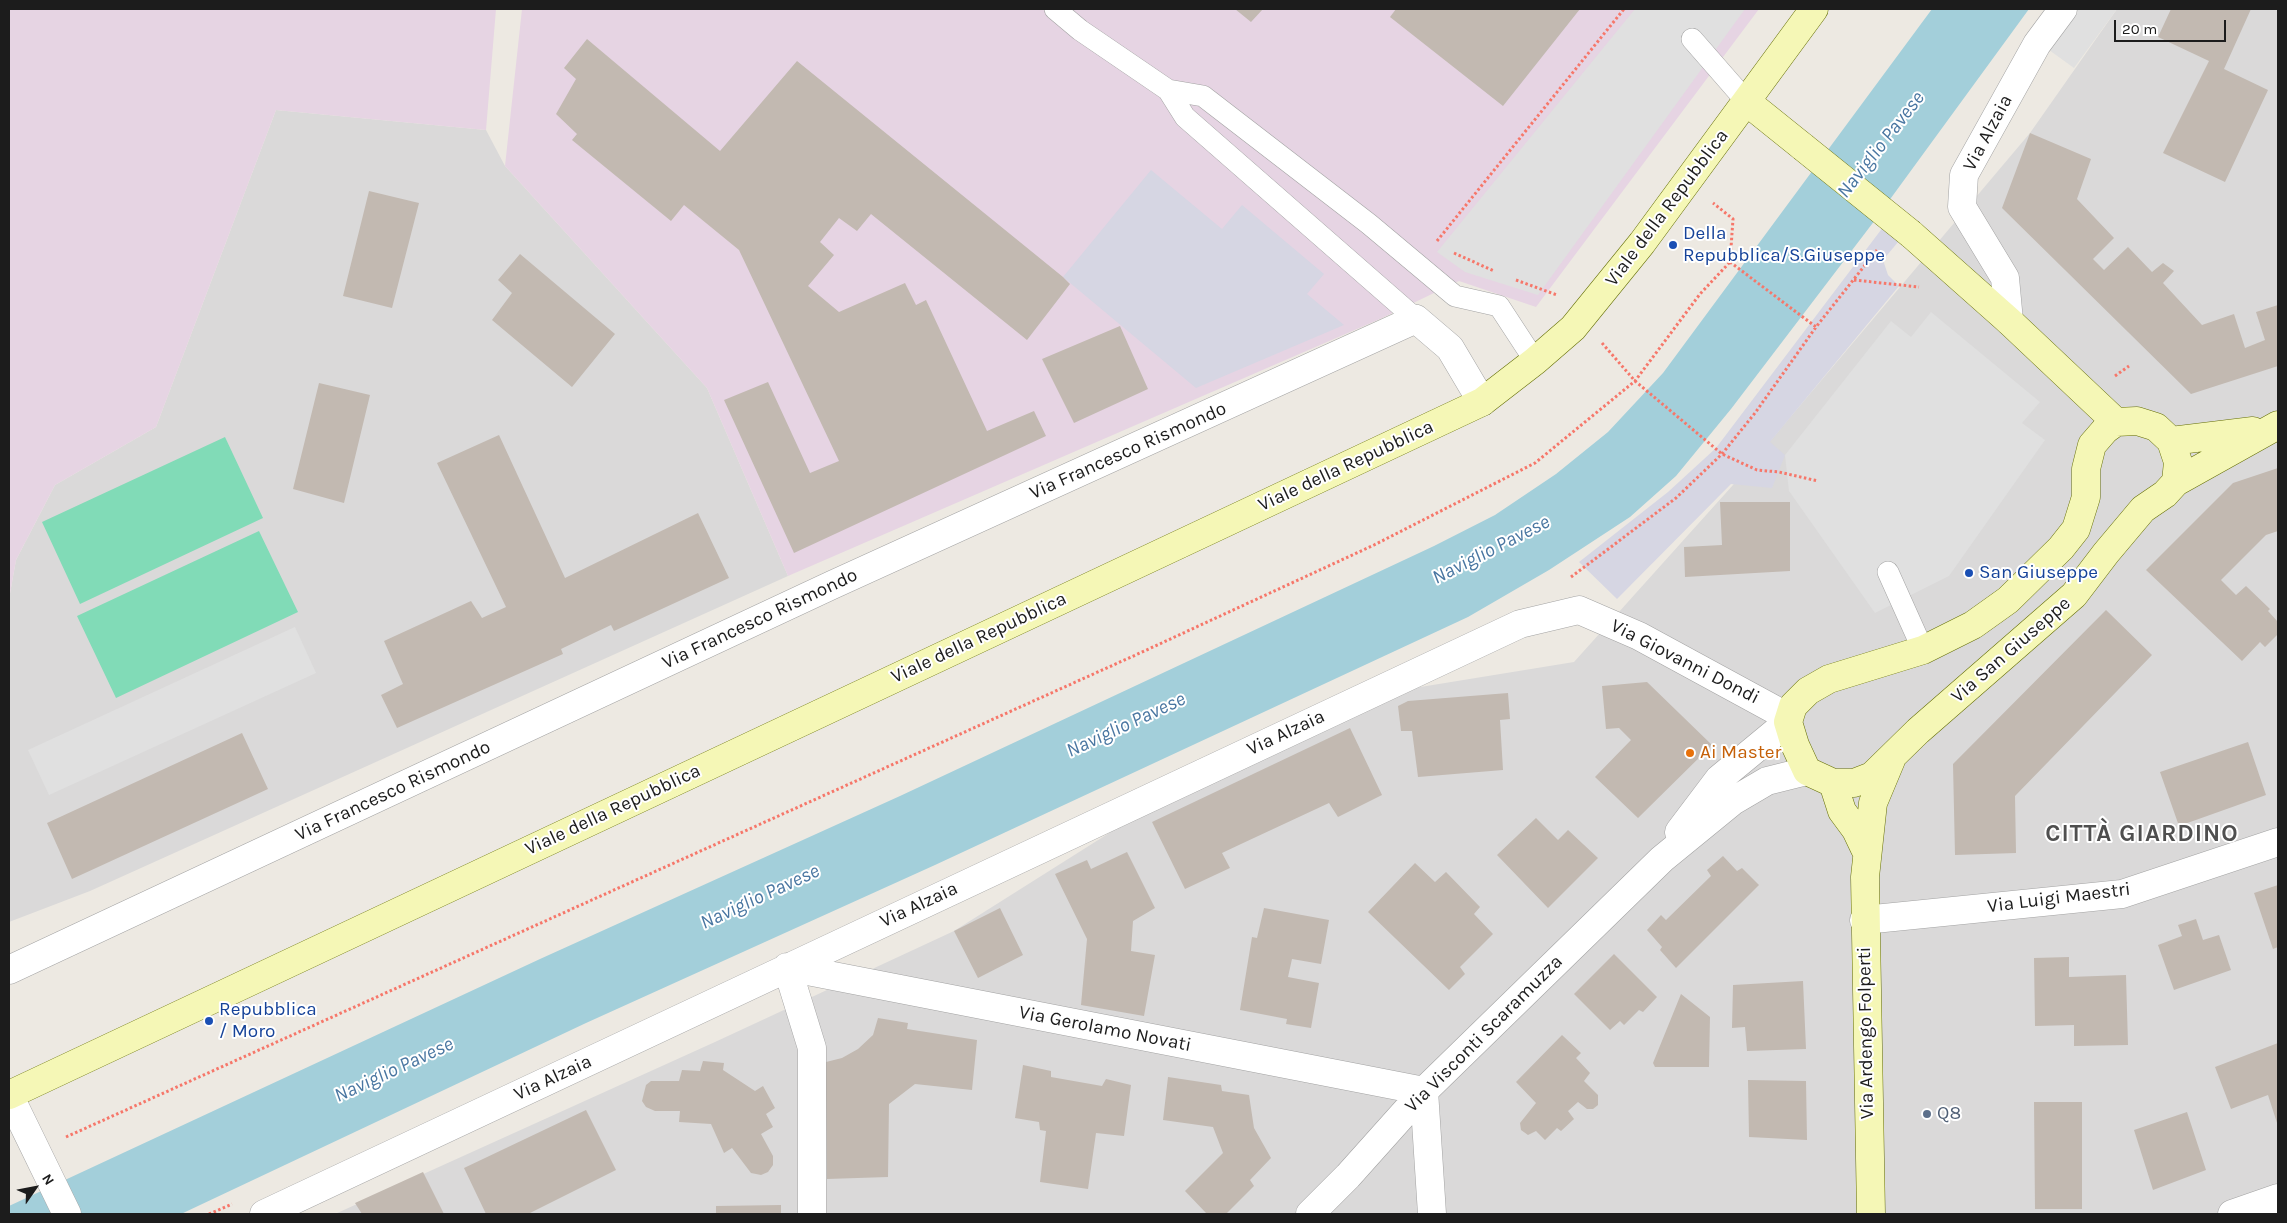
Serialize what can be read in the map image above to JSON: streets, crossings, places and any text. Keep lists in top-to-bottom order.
{
  "streets": {
    "street": [
      "Via Alzaia",
      "Viale della Repubblica",
      "Via Francesco Rismondo",
      "Via San Giuseppe",
      "Via Giovanni Dondi",
      "Via Luigi Maestri",
      "Via Gerolamo Novati",
      "Via Ardengo Folperti",
      "Via Visconti Scaramuzza"
    ]
  },
  "crossings": [
    ["Via Alzaia", "Via Giovanni Dondi"],
    ["Via Alzaia", "Via Gerolamo Novati"],
    ["Via San Giuseppe", "Via Ardengo Folperti"],
    ["Via San Giuseppe", "Via Visconti Scaramuzza"],
    ["Via Giovanni Dondi", "Via Visconti Scaramuzza"],
    ["Via Luigi Maestri", "Via Ardengo Folperti"],
    ["Via Gerolamo Novati", "Via Visconti Scaramuzza"]
  ],
  "districts": ["CITTÀ GIARDINO"],
  "water": ["Naviglio Pavese"],
  "places": [
    "Della Repubblica/S.Giuseppe",
    "San Giuseppe",
    "Ai Master",
    "Repubblica / Moro",
    "Q8"
  ],
  "scale_bar": "20 m",
  "north": "top right"
}
